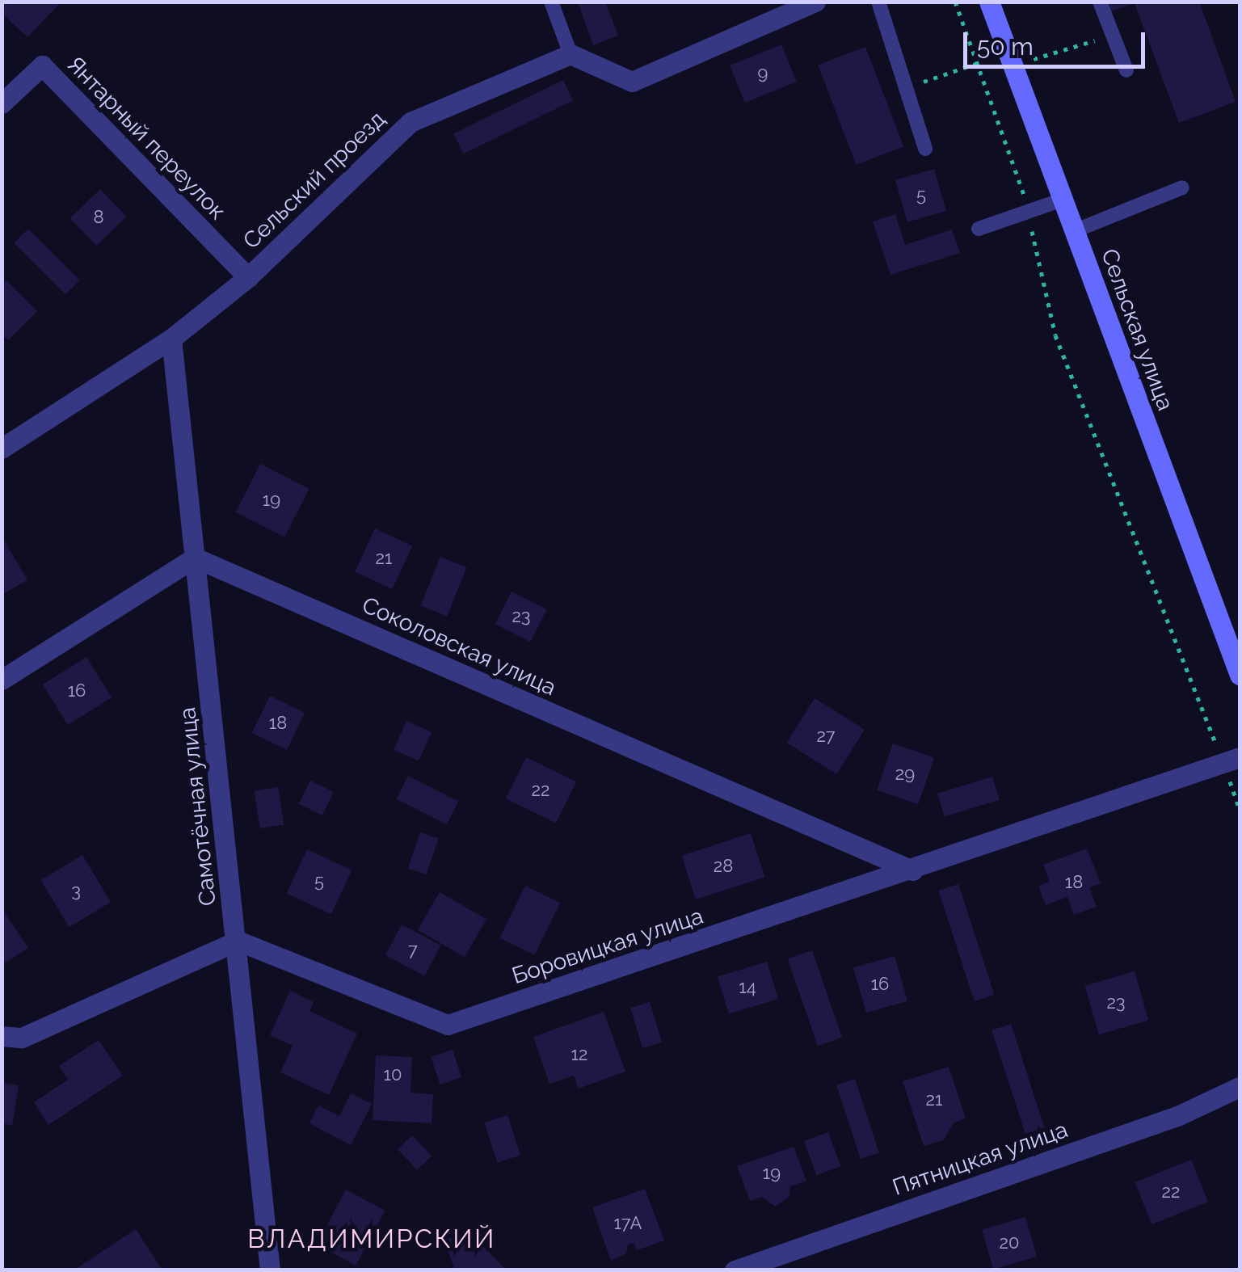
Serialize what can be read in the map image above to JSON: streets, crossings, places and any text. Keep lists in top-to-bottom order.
{
  "streets": {
    "street": [
      "Янтарный переулок",
      "Сельский проезд",
      "Сельская улица",
      "Соколовская улица",
      "Самотёчная улица",
      "Боровицкая улица",
      "Пятницкая улица"
    ]
  },
  "crossings": [
    ["Янтарный переулок", "Сельский проезд"],
    ["Соколовская улица", "Самотёчная улица"],
    ["Соколовская улица", "Боровицкая улица"],
    ["Самотёчная улица", "Боровицкая улица"]
  ],
  "districts": ["ВЛАДИМИРСКИЙ"],
  "house_numbers": [
    "9",
    "5",
    "8",
    "19",
    "21",
    "23",
    "16",
    "18",
    "27",
    "29",
    "22",
    "28",
    "5",
    "18",
    "3",
    "7",
    "16",
    "14",
    "23",
    "12",
    "10",
    "21",
    "19",
    "22",
    "17А",
    "20"
  ],
  "scale_bar": "50 m"
}
